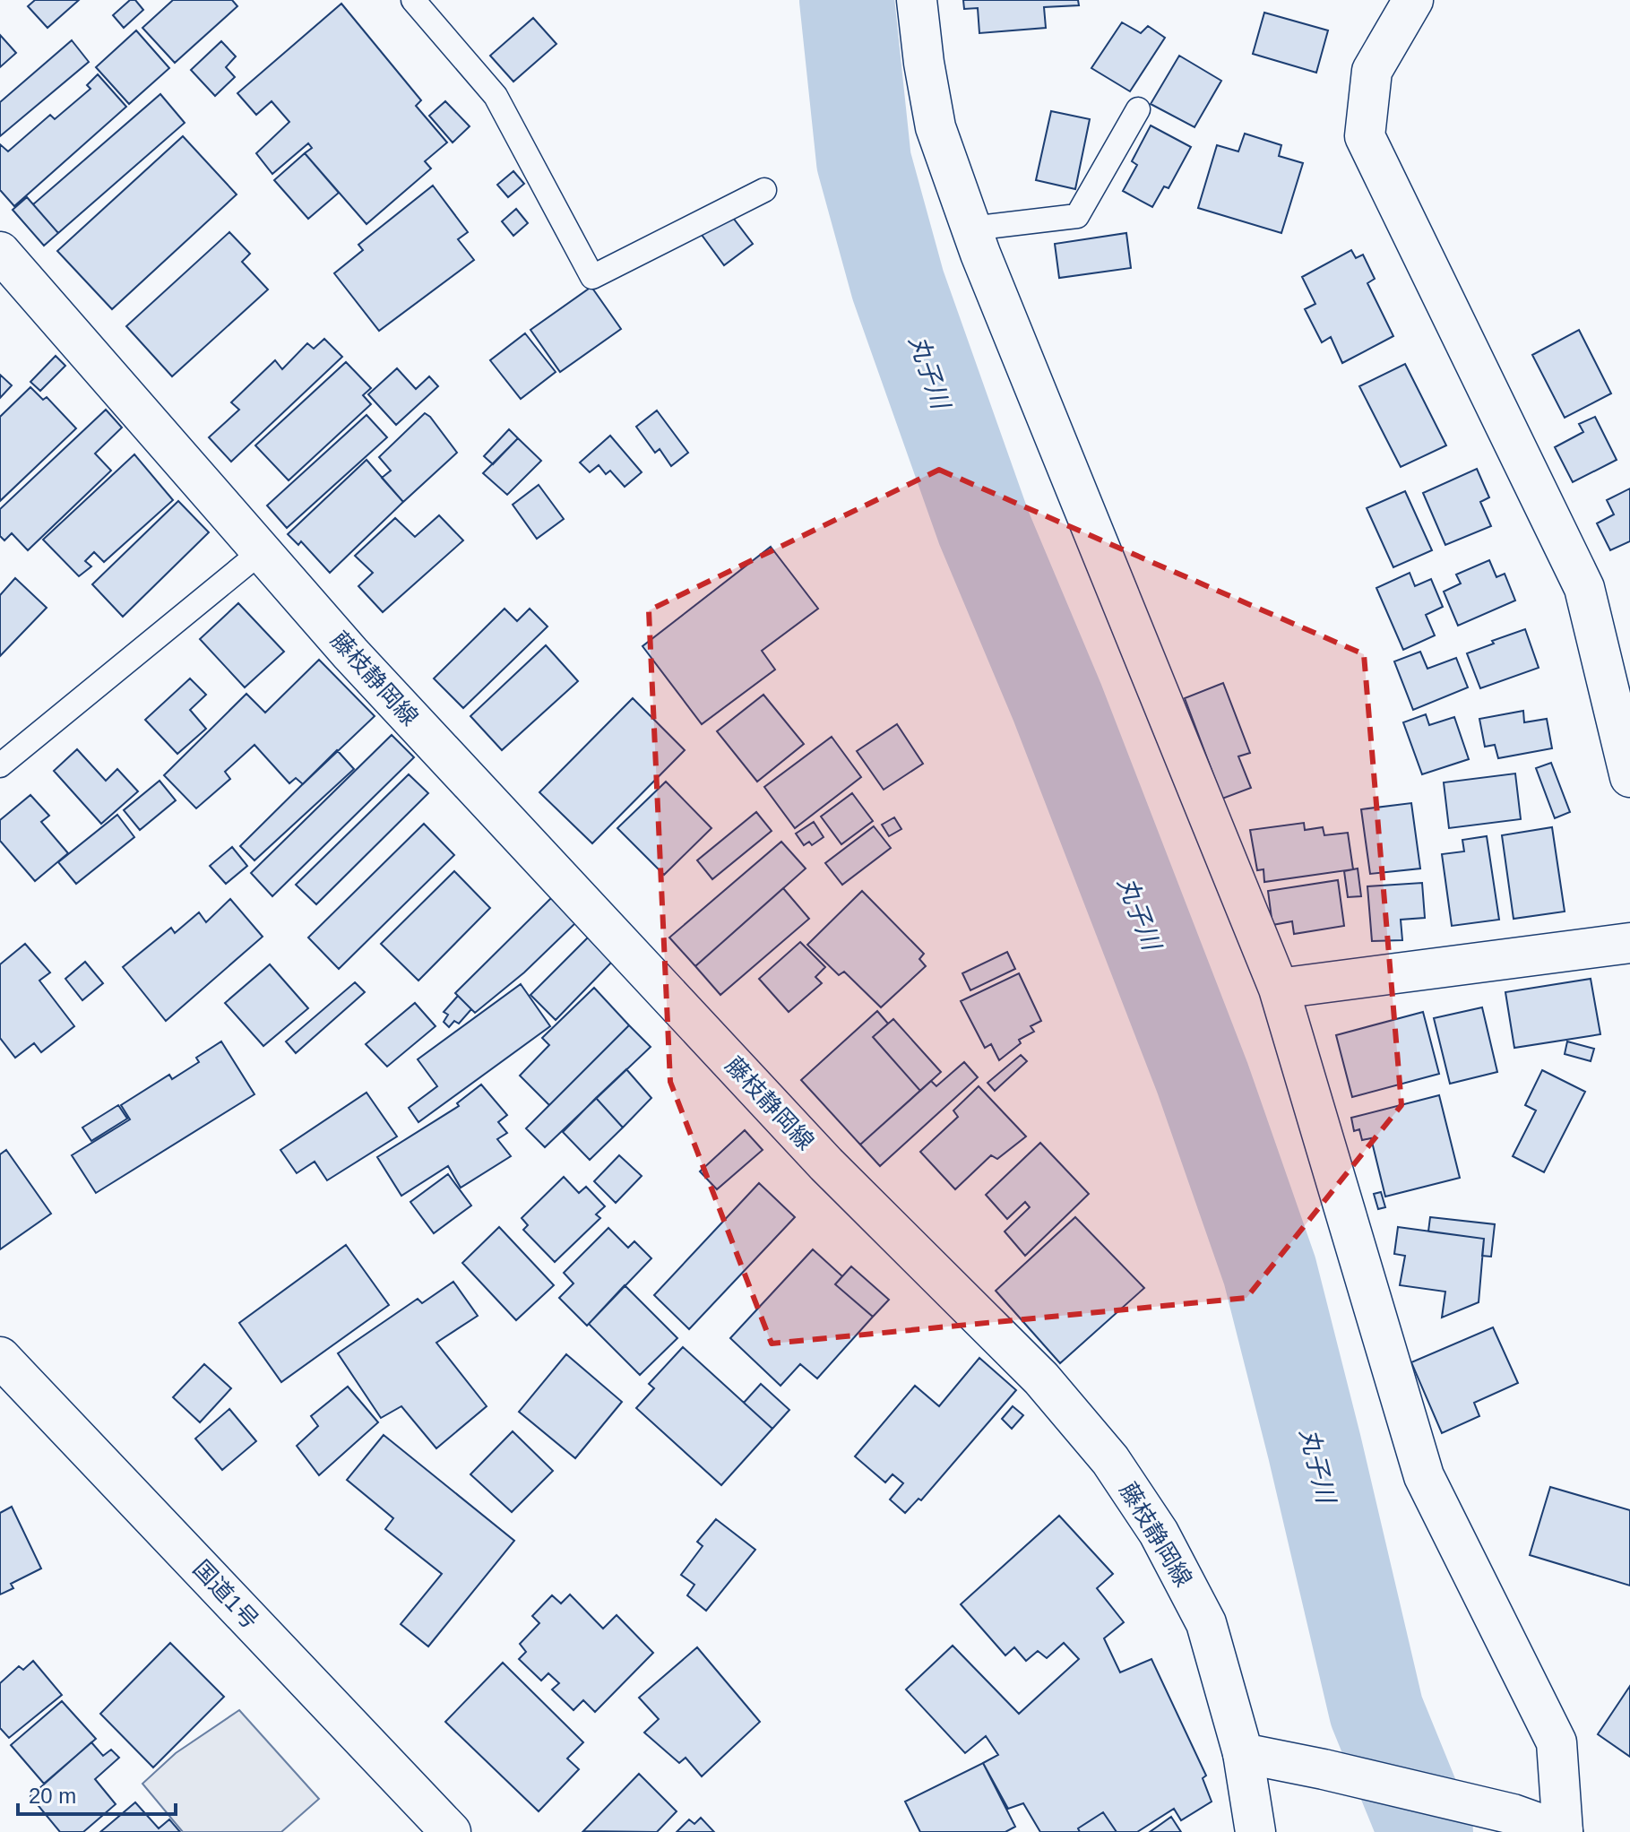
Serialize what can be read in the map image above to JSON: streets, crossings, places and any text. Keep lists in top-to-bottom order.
{
  "streets": {
    "main road": ["藤枝静岡線", "国道1号"]
  },
  "water": ["丸子川"],
  "scale_bar": "20 m"
}
